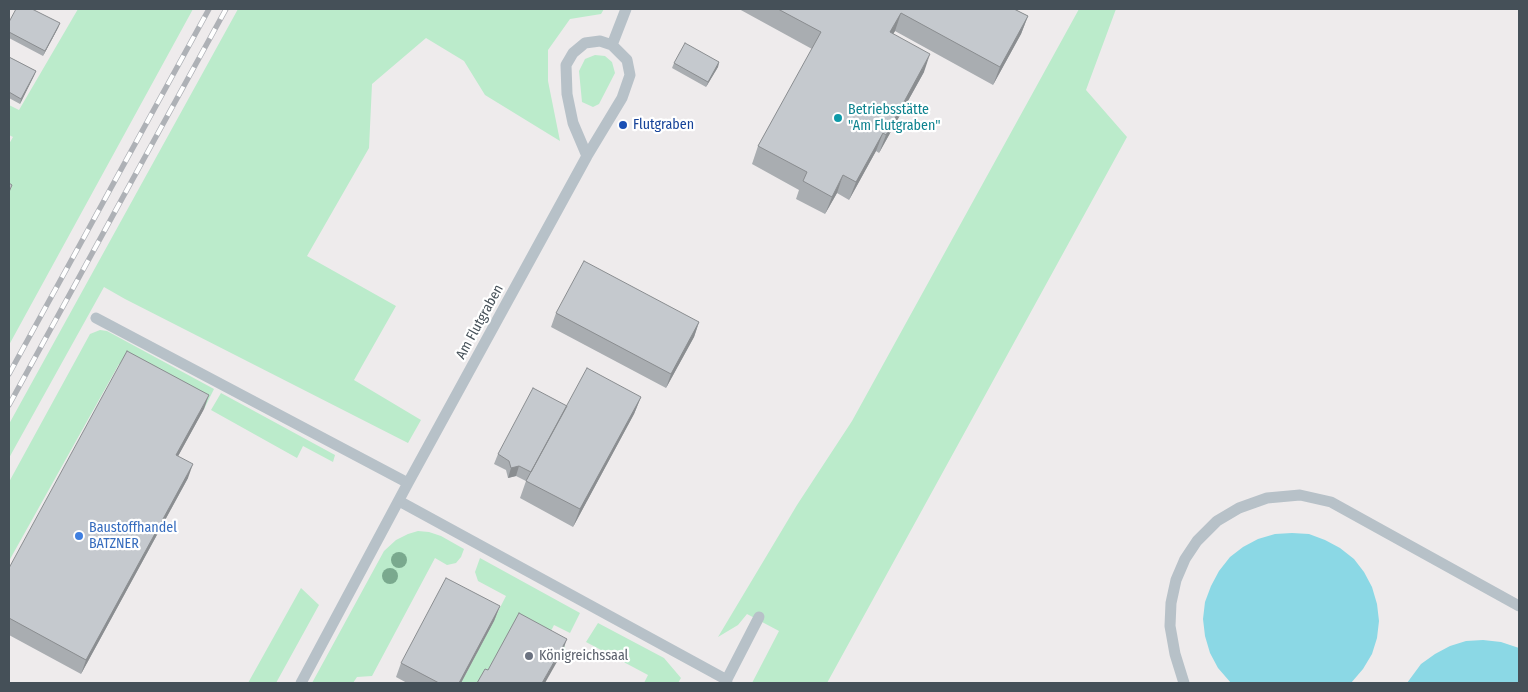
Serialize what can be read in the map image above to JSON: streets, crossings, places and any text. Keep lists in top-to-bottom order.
{
  "streets": {
    "lane": ["Am Flutgraben"]
  },
  "places": [
    "Betriebsstätte \"Am Flutgraben\"",
    "Flutgraben",
    "Baustoffhandel BATZNER",
    "Königreichssaal"
  ]
}
